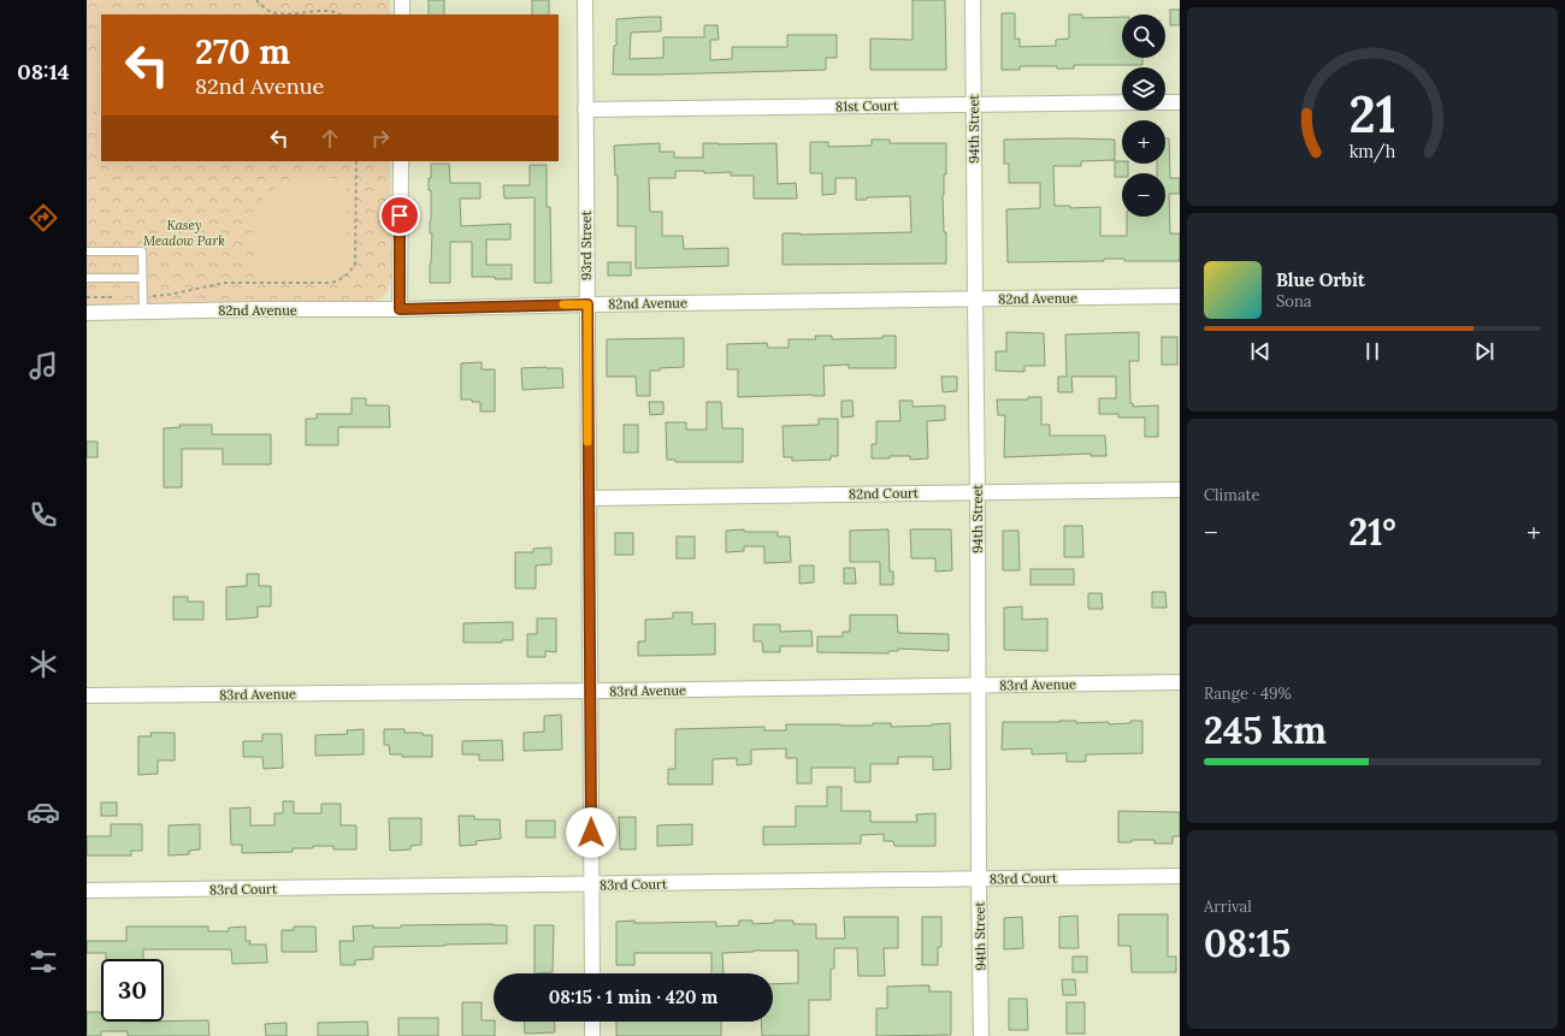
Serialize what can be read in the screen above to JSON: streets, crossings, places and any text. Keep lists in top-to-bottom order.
{
  "streets": {
    "street": [
      "81st Court",
      "94th Street",
      "93rd Street",
      "82nd Avenue",
      "82nd Court",
      "83rd Avenue",
      "83rd Court"
    ]
  },
  "crossings": [
    ["81st Court", "94th Street"],
    ["81st Court", "93rd Street"],
    ["94th Street", "82nd Avenue"],
    ["94th Street", "82nd Court"],
    ["94th Street", "83rd Avenue"],
    ["94th Street", "83rd Court"],
    ["93rd Street", "82nd Avenue"],
    ["93rd Street", "82nd Court"],
    ["93rd Street", "83rd Avenue"],
    ["93rd Street", "83rd Court"]
  ],
  "parks": ["Kasey Meadow Park"],
  "page": {
    "tabs": "08:14",
    "map_buttons": ["+", "−"],
    "turn": ["270 m", "82nd Avenue"],
    "song": ["Blue Orbit", "Sona"],
    "tile": [
      "Climate",
      ["Range · 49%", "245 km"],
      ["Arrival", "08:15"]
    ],
    "heat": ["−", "21°", "+"],
    "limit": "30",
    "trip": "08:15 · 1 min · 420 m",
    "gauge": ["21", "km/h"]
  }
}
